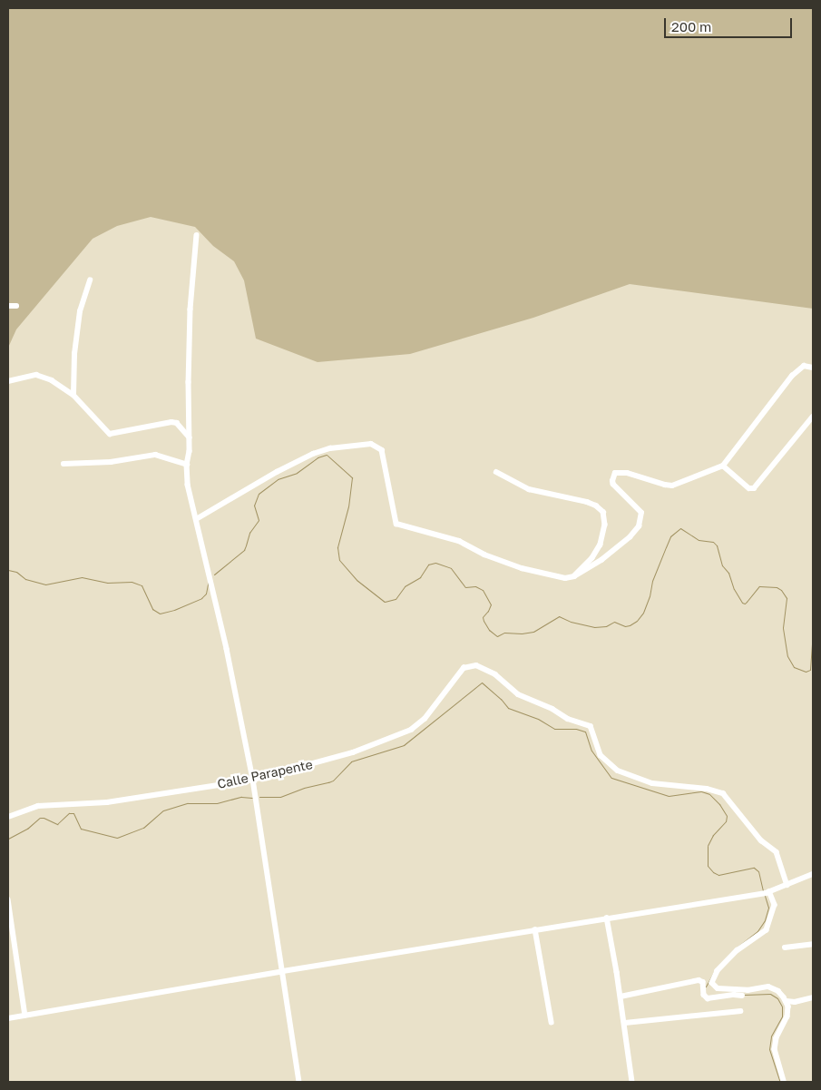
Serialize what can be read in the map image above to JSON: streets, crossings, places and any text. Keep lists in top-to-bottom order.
{
  "streets": {
    "street": ["Calle Parapente"]
  },
  "scale_bar": "200 m"
}
